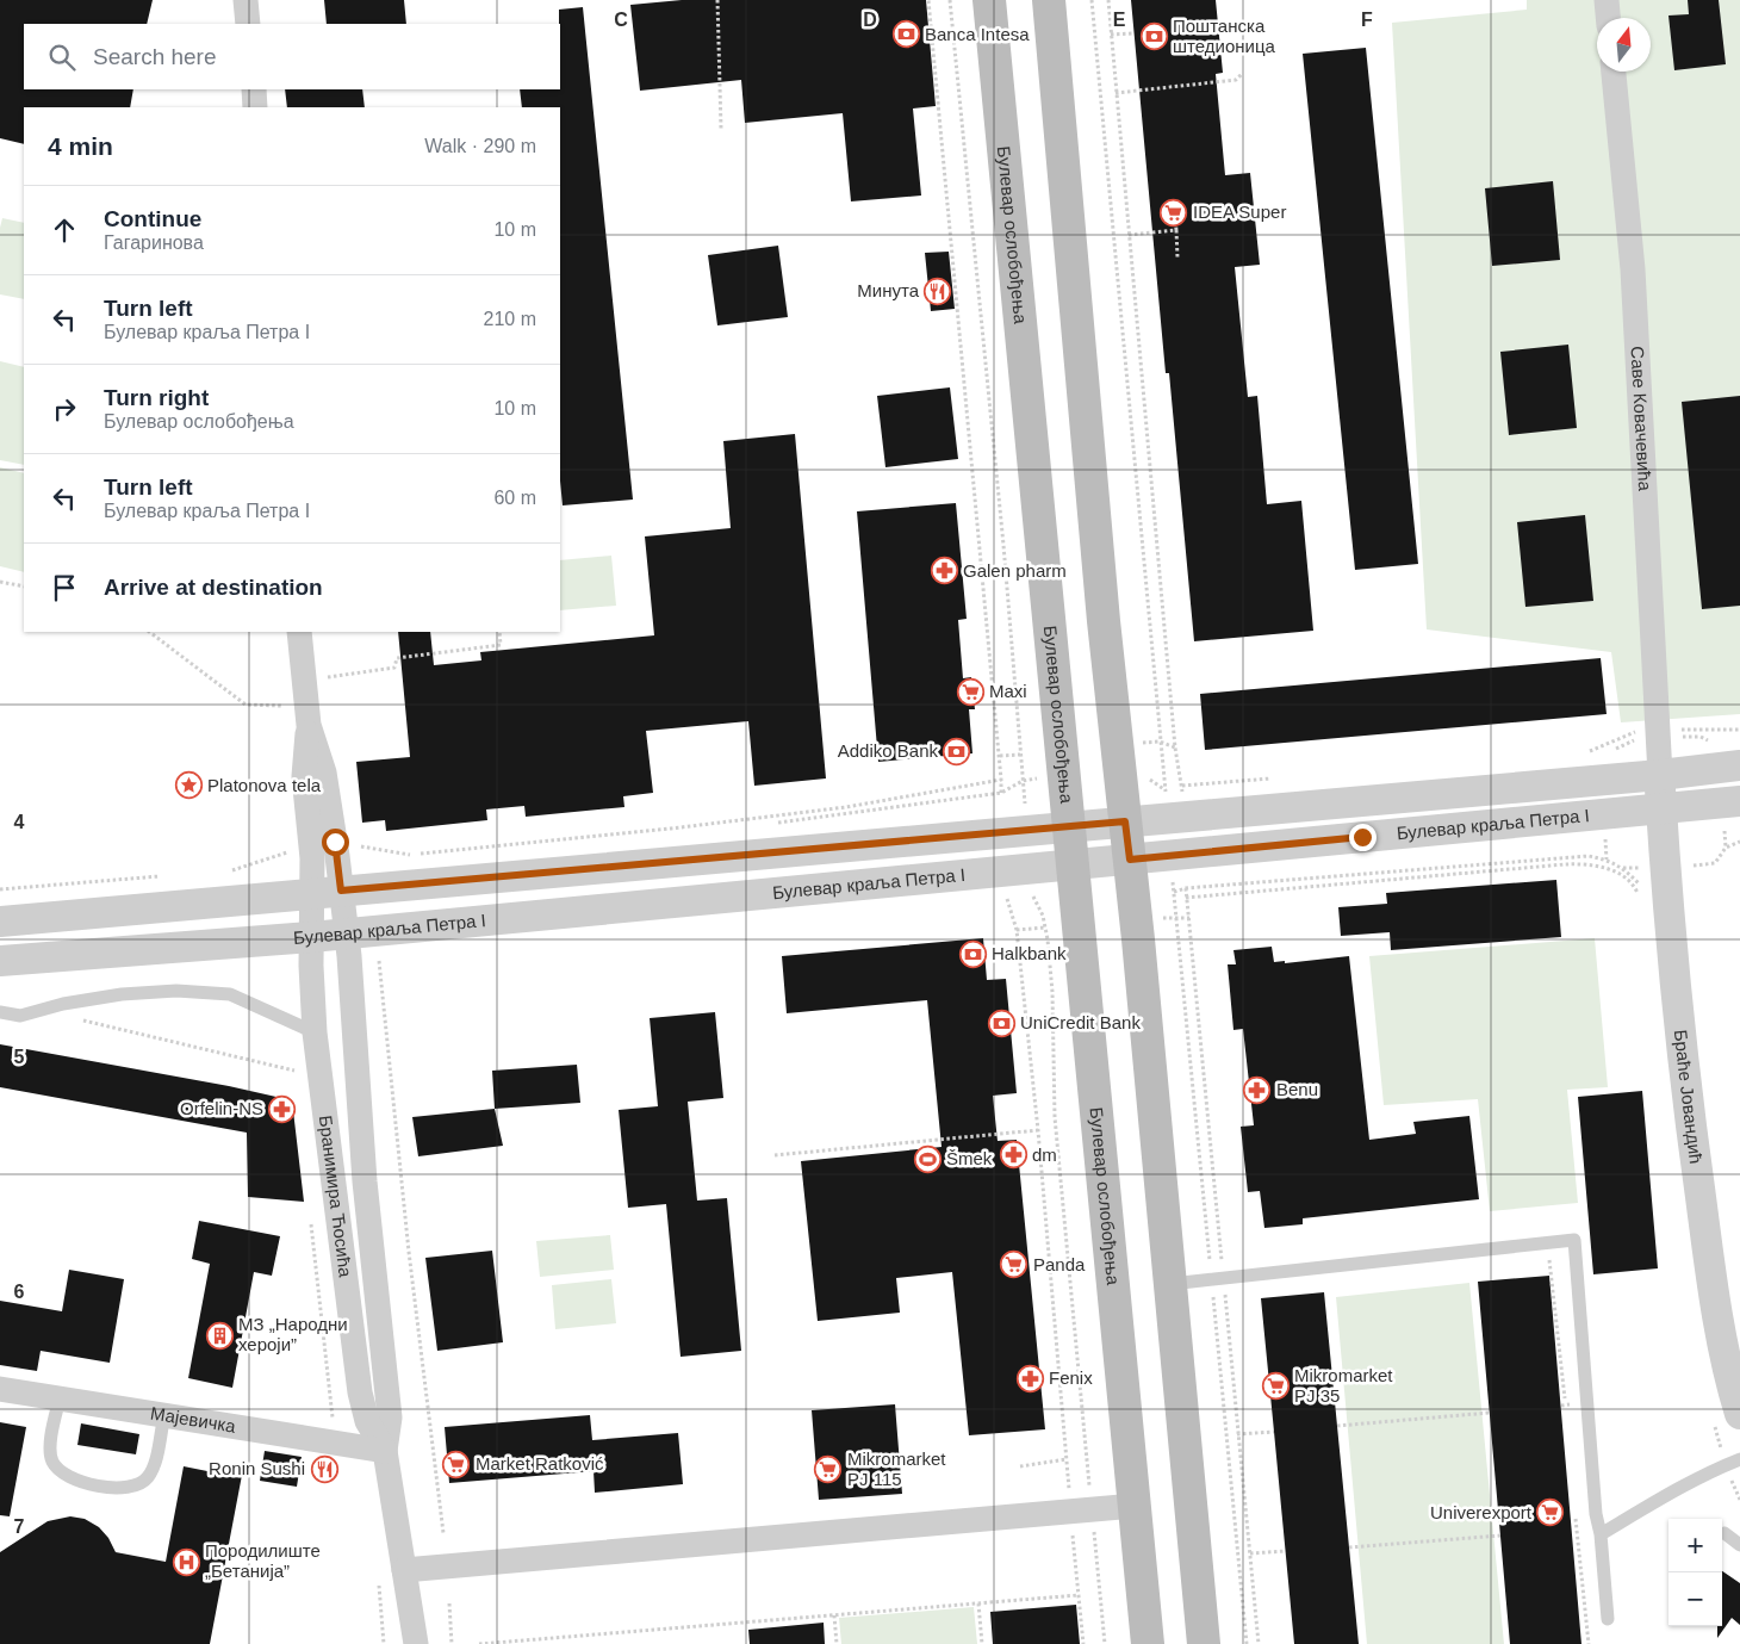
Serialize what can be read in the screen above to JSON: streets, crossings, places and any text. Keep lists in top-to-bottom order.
{
  "streets": {
    "main road": ["Булевар ослобођења"],
    "street": [
      "Саве Ковачевића",
      "Булевар краља Петра I",
      "Браће Јовандић",
      "Бранимира Ћосића",
      "Мајевичка"
    ]
  },
  "crossings": [
    ["Булевар ослобођења", "Булевар краља Петра I"],
    ["Саве Ковачевића", "Булевар краља Петра I"],
    ["Саве Ковачевића", "Браће Јовандић"],
    ["Булевар краља Петра I", "Браће Јовандић"],
    ["Булевар краља Петра I", "Бранимира Ћосића"],
    ["Бранимира Ћосића", "Мајевичка"]
  ],
  "places": {
    "bank": [
      "Banca Intesa",
      "Поштанска штедионица",
      "Addiko Bank",
      "Halkbank",
      "UniCredit Bank"
    ],
    "supermarket": [
      "IDEA Super",
      "Maxi",
      "Panda",
      "Mikromarket PJ 35",
      "Market Ratković",
      "Mikromarket PJ 115",
      "Univerexport"
    ],
    "restaurant": ["Минута", "Ronin Sushi"],
    "pharmacy": [
      "Galen pharm",
      "Benu",
      "Orfelin-NS",
      "dm",
      "Fenix"
    ],
    "place": ["Platonova tela"],
    "sports": ["Šmek"],
    "building": ["МЗ „Народни хероји”"],
    "hospital": ["Породилиште „Бетанија”"]
  },
  "north": "top",
  "page": {
    "search": "Search here",
    "heading": ["4 min", "Walk · 290 m"],
    "list": [
      ["Continue", "Гагаринова", "10 m"],
      ["Turn left", "Булевар краља Петра I", "210 m"],
      ["Turn right", "Булевар ослобођења", "10 m"],
      ["Turn left", "Булевар краља Петра I", "60 m"],
      "Arrive at destination"
    ],
    "map_buttons": ["+", "−"]
  },
  "grid": {
    "columns": [
      "C",
      "D",
      "E",
      "F"
    ],
    "rows": [
      "4",
      "5",
      "6",
      "7"
    ]
  }
}
